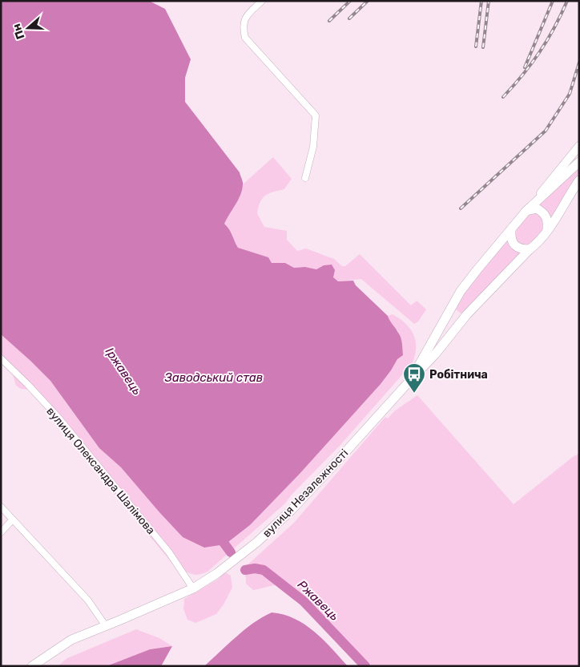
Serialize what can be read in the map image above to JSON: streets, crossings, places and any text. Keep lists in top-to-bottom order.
{
  "streets": {
    "main road": ["вулиця Незалежності"],
    "street": ["вулиця Олександра Шалімова"]
  },
  "crossings": [
    ["вулиця Олександра Шалімова", "вулиця Незалежності"]
  ],
  "water": ["Іржавець", "Заводський став", "Ржавець"],
  "places": {
    "bus stop": ["Робітнича"]
  },
  "north": "left"
}
